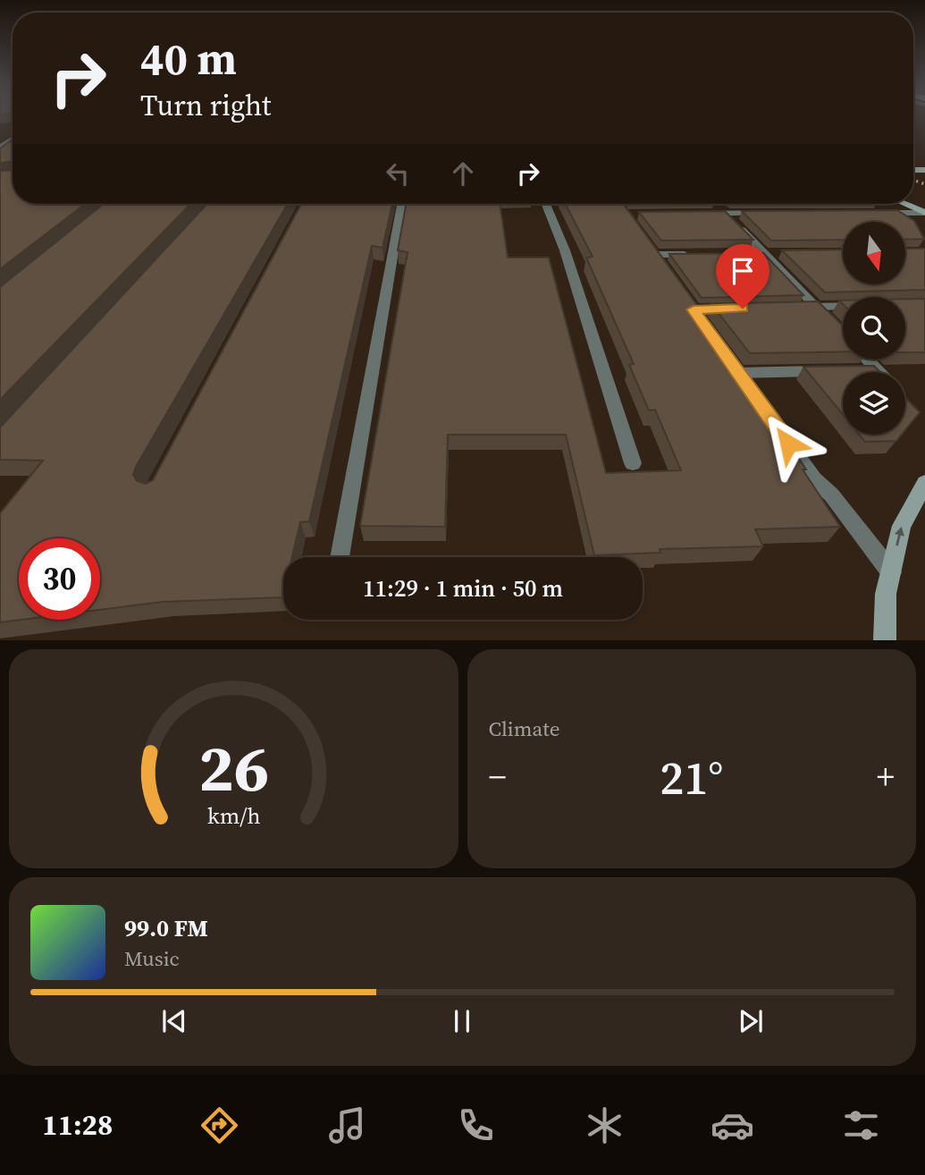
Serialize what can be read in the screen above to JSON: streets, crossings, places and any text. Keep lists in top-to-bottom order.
{
  "north": "bottom",
  "page": {
    "turn": ["40 m", "Turn right"],
    "limit": "30",
    "trip": "11:29 · 1 min · 50 m",
    "tile": "Climate",
    "heat": ["−", "21°", "+"],
    "song": ["99.0 FM", "Music"],
    "tabs": "11:28",
    "gauge": ["26", "km/h"]
  }
}
